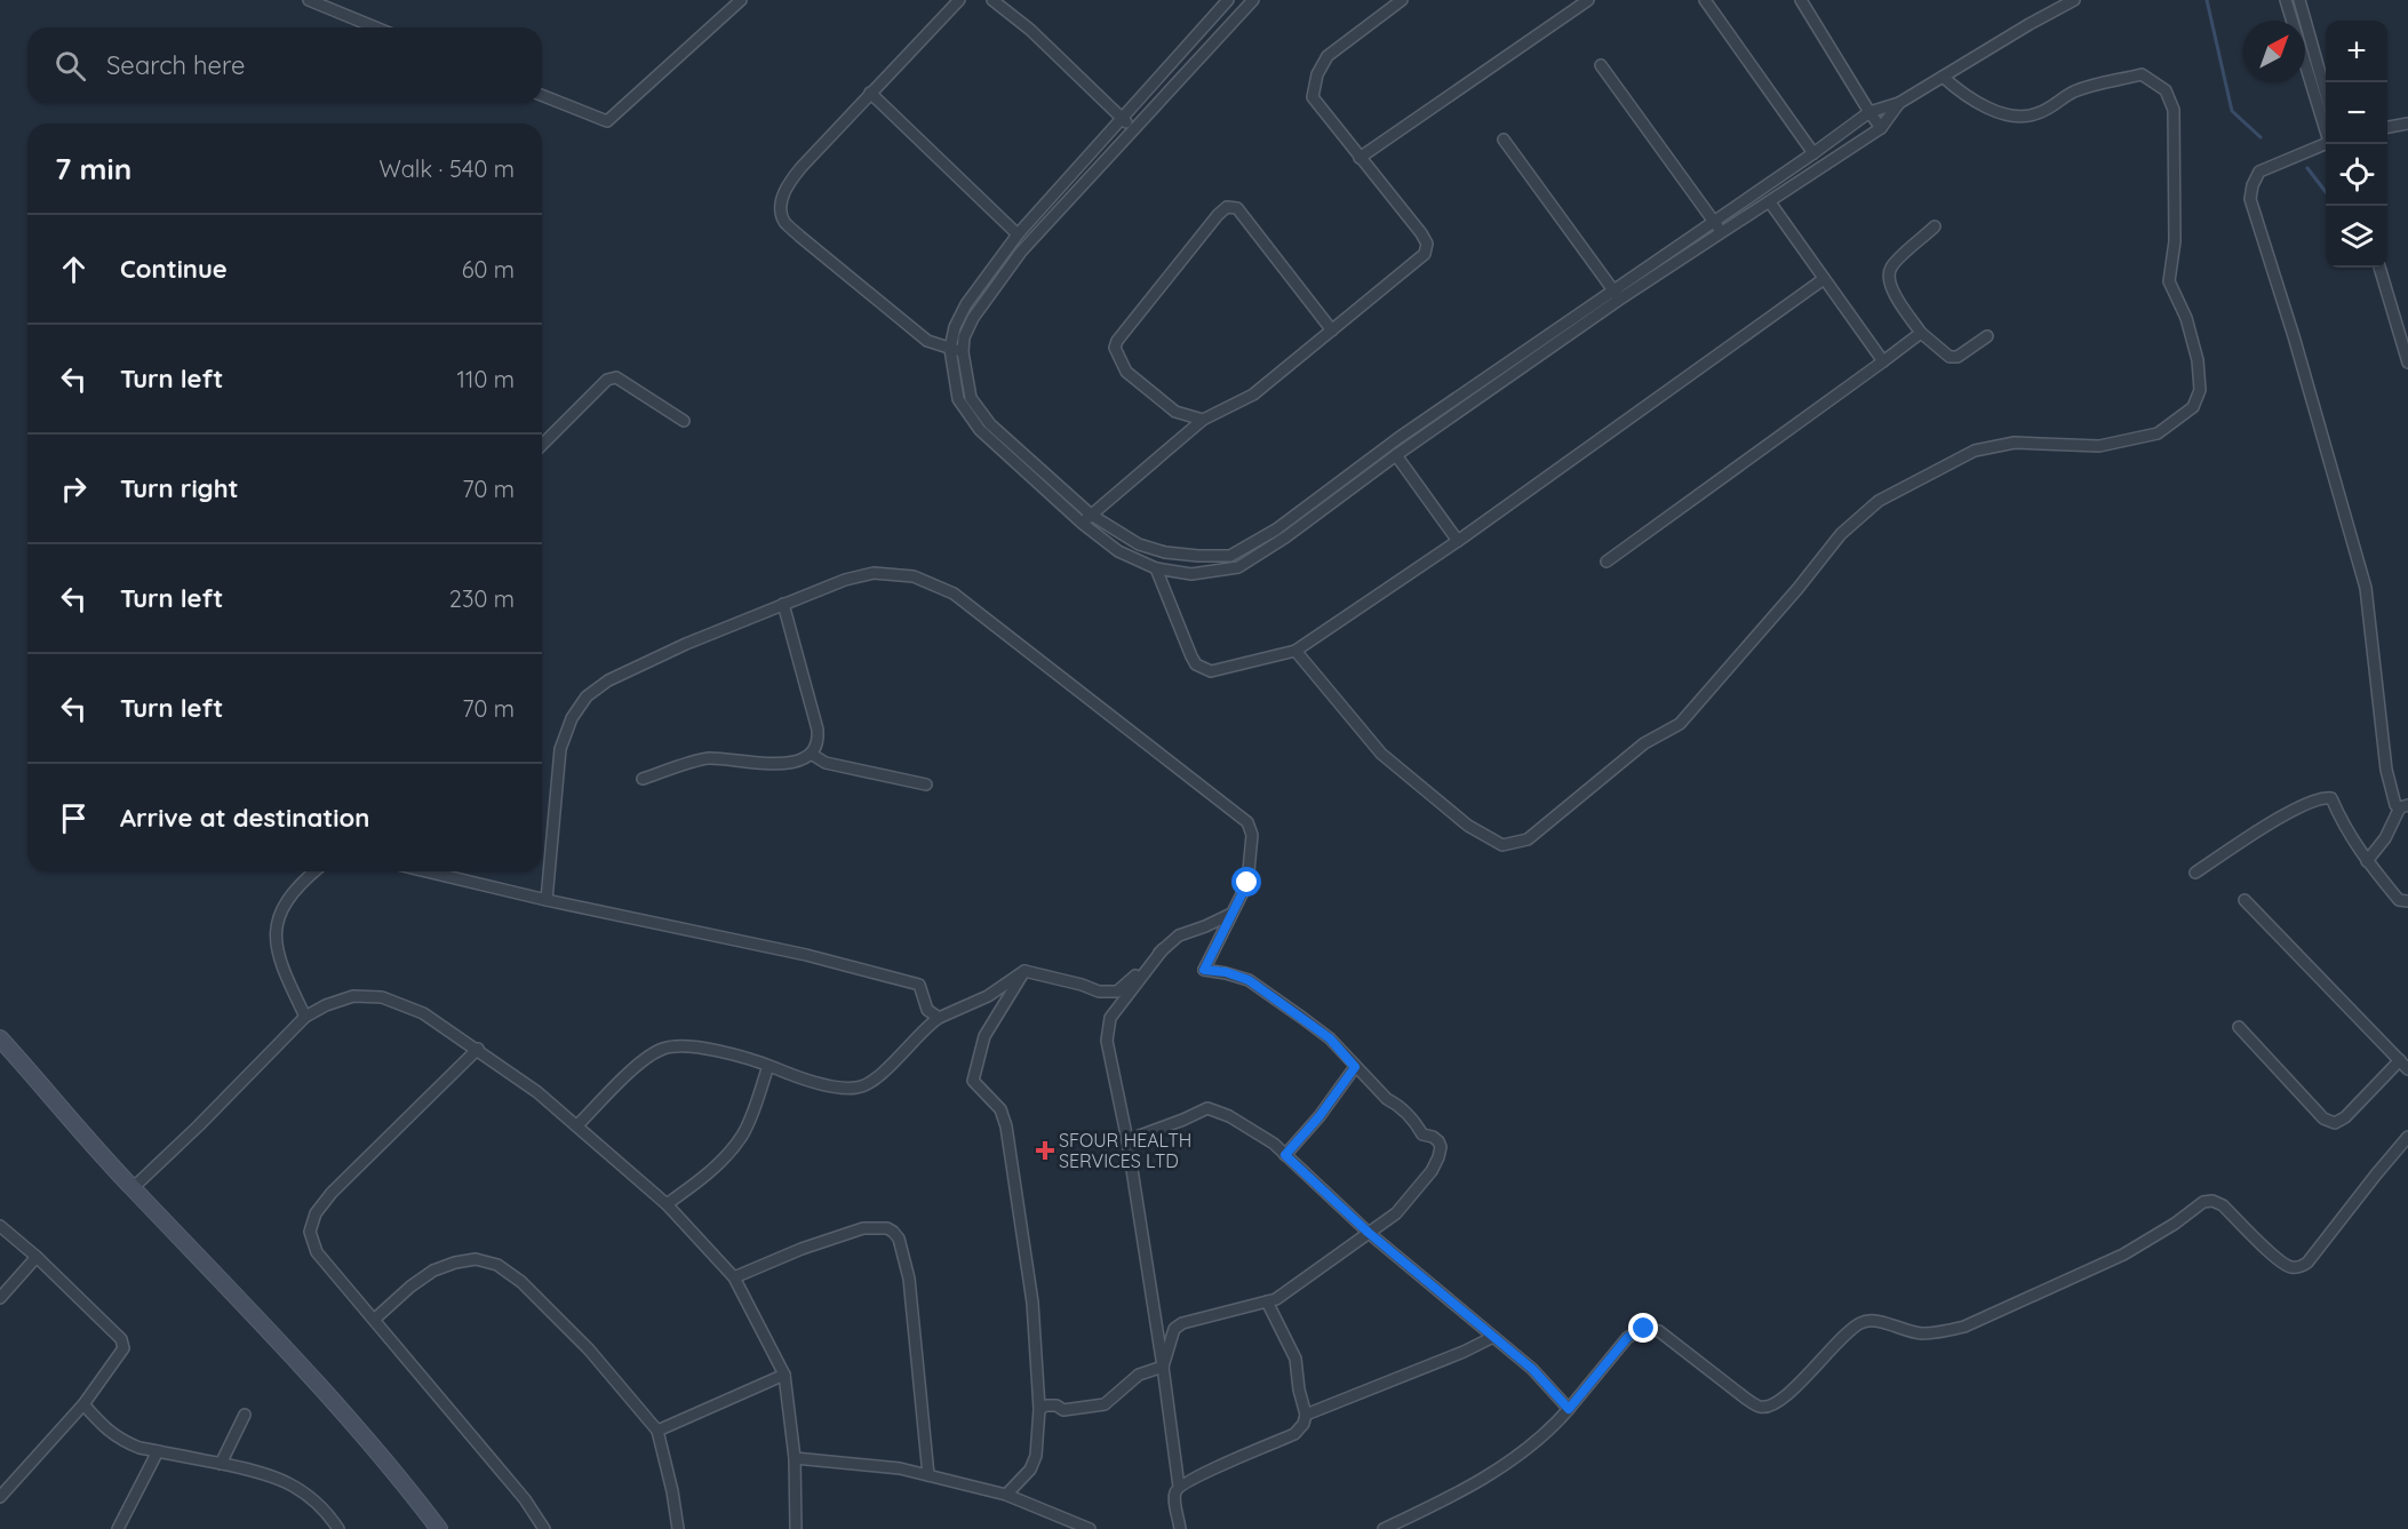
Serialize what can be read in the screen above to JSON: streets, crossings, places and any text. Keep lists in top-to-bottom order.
{
  "places": {
    "health": ["SFOUR HEALTH SERVICES LTD"]
  },
  "north": "top right",
  "page": {
    "map_buttons": ["+", "−"],
    "search": "Search here",
    "heading": ["7 min", "Walk · 540 m"],
    "list": [
      ["Continue", "60 m"],
      ["Turn left", "110 m"],
      ["Turn right", "70 m"],
      ["Turn left", "230 m"],
      ["Turn left", "70 m"],
      "Arrive at destination"
    ]
  }
}
